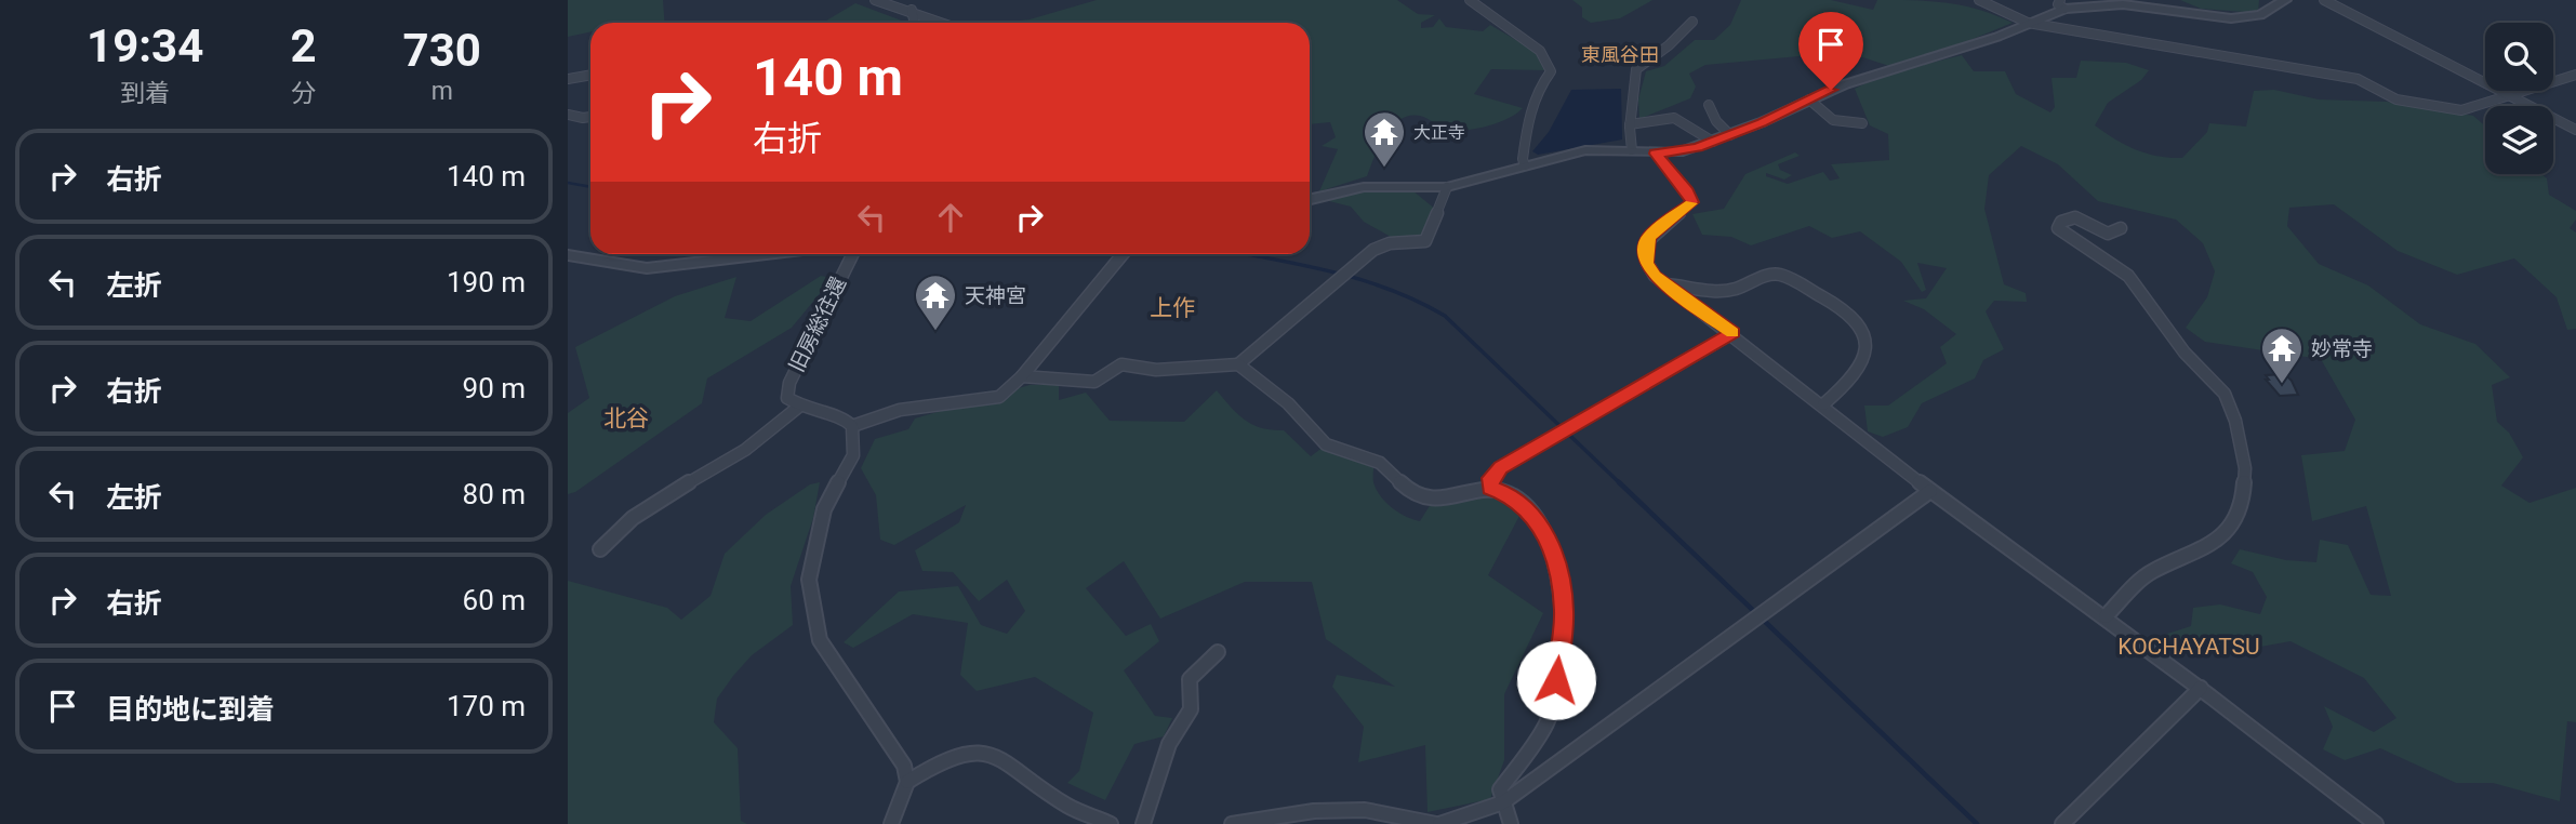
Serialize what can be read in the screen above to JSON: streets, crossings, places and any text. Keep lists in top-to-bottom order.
{
  "streets": {
    "street": ["旧房総往還"]
  },
  "districts": [
    "東風谷田",
    "上作",
    "北谷",
    "KOCHAYATSU"
  ],
  "places": {
    "temple": ["大正寺", "天神宮", "妙常寺"]
  },
  "page": {
    "eta": [
      "19:34",
      "到着",
      "2",
      "分",
      "730",
      "m"
    ],
    "turn": ["140 m", "右折"],
    "list": [
      {
        "name": "右折",
        "value": "140 m"
      },
      {
        "name": "左折",
        "value": "190 m"
      },
      {
        "name": "右折",
        "value": "90 m"
      },
      {
        "name": "左折",
        "value": "80 m"
      },
      {
        "name": "右折",
        "value": "60 m"
      },
      {
        "name": "目的地に到着",
        "value": "170 m"
      }
    ]
  }
}
